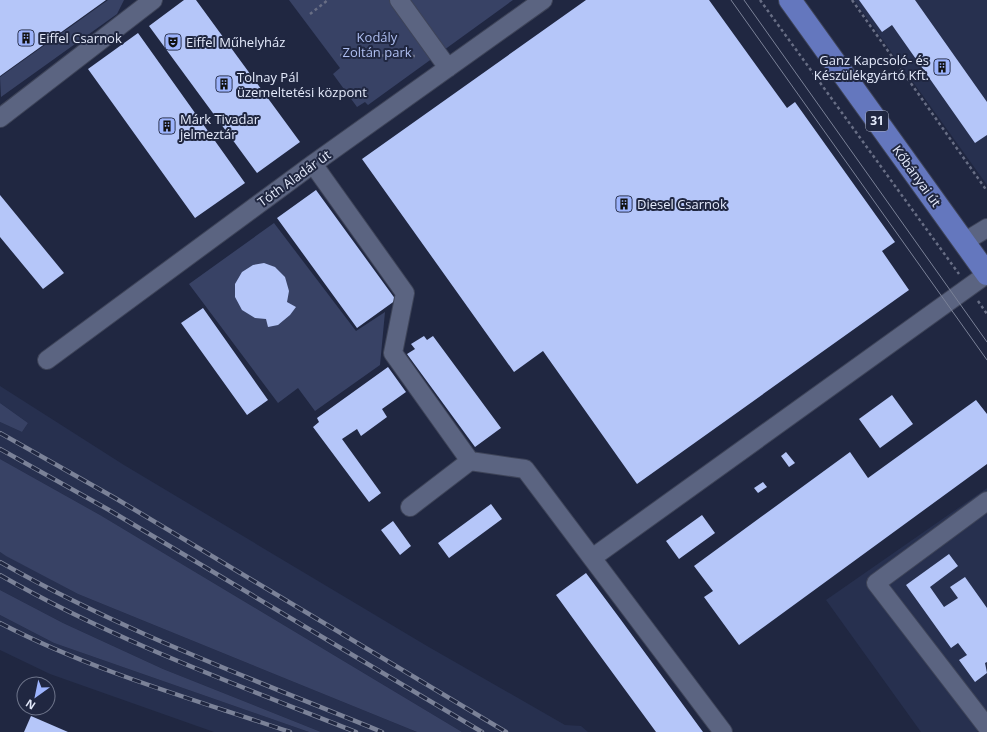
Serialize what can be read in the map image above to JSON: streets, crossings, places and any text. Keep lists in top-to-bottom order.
{
  "streets": {
    "main road": ["31", "Kőbányai út"],
    "lane": ["Tóth Aladár út"]
  },
  "parks": ["Kodály Zoltán park"],
  "places": {
    "building": [
      "Eiffel Csarnok",
      "Ganz Kapcsoló- és Készülékgyártó Kft.",
      "Tolnay Pál üzemeltetési központ",
      "Márk Tivadar jelmeztár",
      "Diesel Csarnok"
    ],
    "theatre": ["Eiffel Műhelyház"]
  },
  "north": "bottom left"
}
